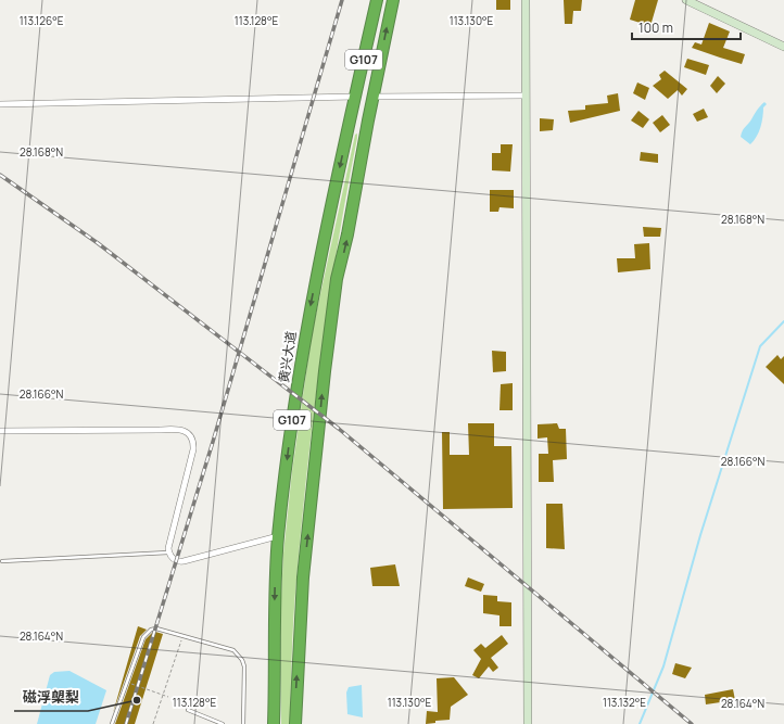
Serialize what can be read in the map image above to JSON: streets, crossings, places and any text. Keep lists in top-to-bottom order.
{
  "streets": {
    "highway": ["G107", "黄兴大道"]
  },
  "places": ["磁浮㮾梨"],
  "scale_bar": "100 m",
  "coordinates": [
    "113.126°E",
    "113.128°E",
    "113.130°E",
    "28.168°N",
    "28.166°N",
    "28.164°N",
    "113.132°E"
  ]
}
